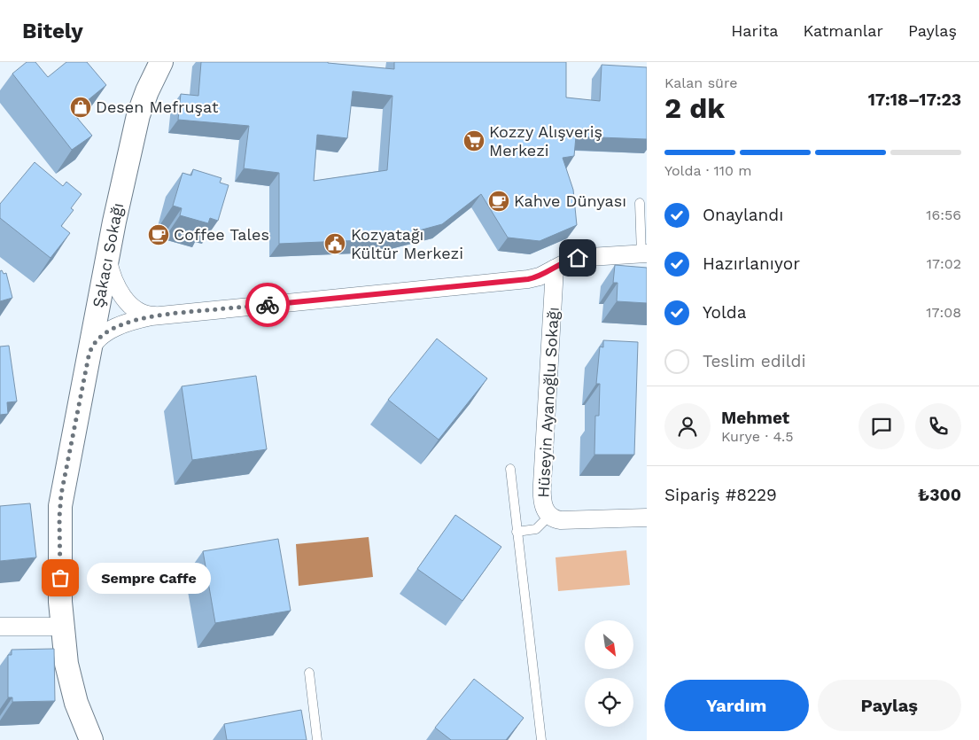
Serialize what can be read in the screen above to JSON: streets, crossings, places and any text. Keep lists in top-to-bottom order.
{
  "streets": {
    "street": ["Şakacı Sokağı", "Hüseyin Ayanoğlu Sokağı"]
  },
  "places": {
    "shop": ["Desen Mefruşat"],
    "supermarket": ["Kozzy Alışveriş Merkezi"],
    "cafe": ["Kahve Dünyası", "Coffee Tales"],
    "public building": ["Kozyatağı Kültür Merkezi"],
    "other": ["Sempre Caffe"]
  },
  "north": "bottom right",
  "page": {
    "header": "Bitely",
    "nav": ["Harita", "Katmanlar", "Paylaş"],
    "heading": ["2 dk", "Kalan süre", "17:18–17:23"],
    "panel": [
      "Mehmet",
      "Kurye · 4.5",
      "Sipariş #8229",
      "₺300"
    ],
    "bar": "Yolda · 110 m",
    "list": [
      ["Onaylandı", "16:56"],
      ["Hazırlanıyor", "17:02"],
      ["Yolda", "17:08"],
      "Teslim edildi"
    ],
    "bubble": "Sempre Caffe",
    "buttons": ["Yardım", "Paylaş"]
  }
}
